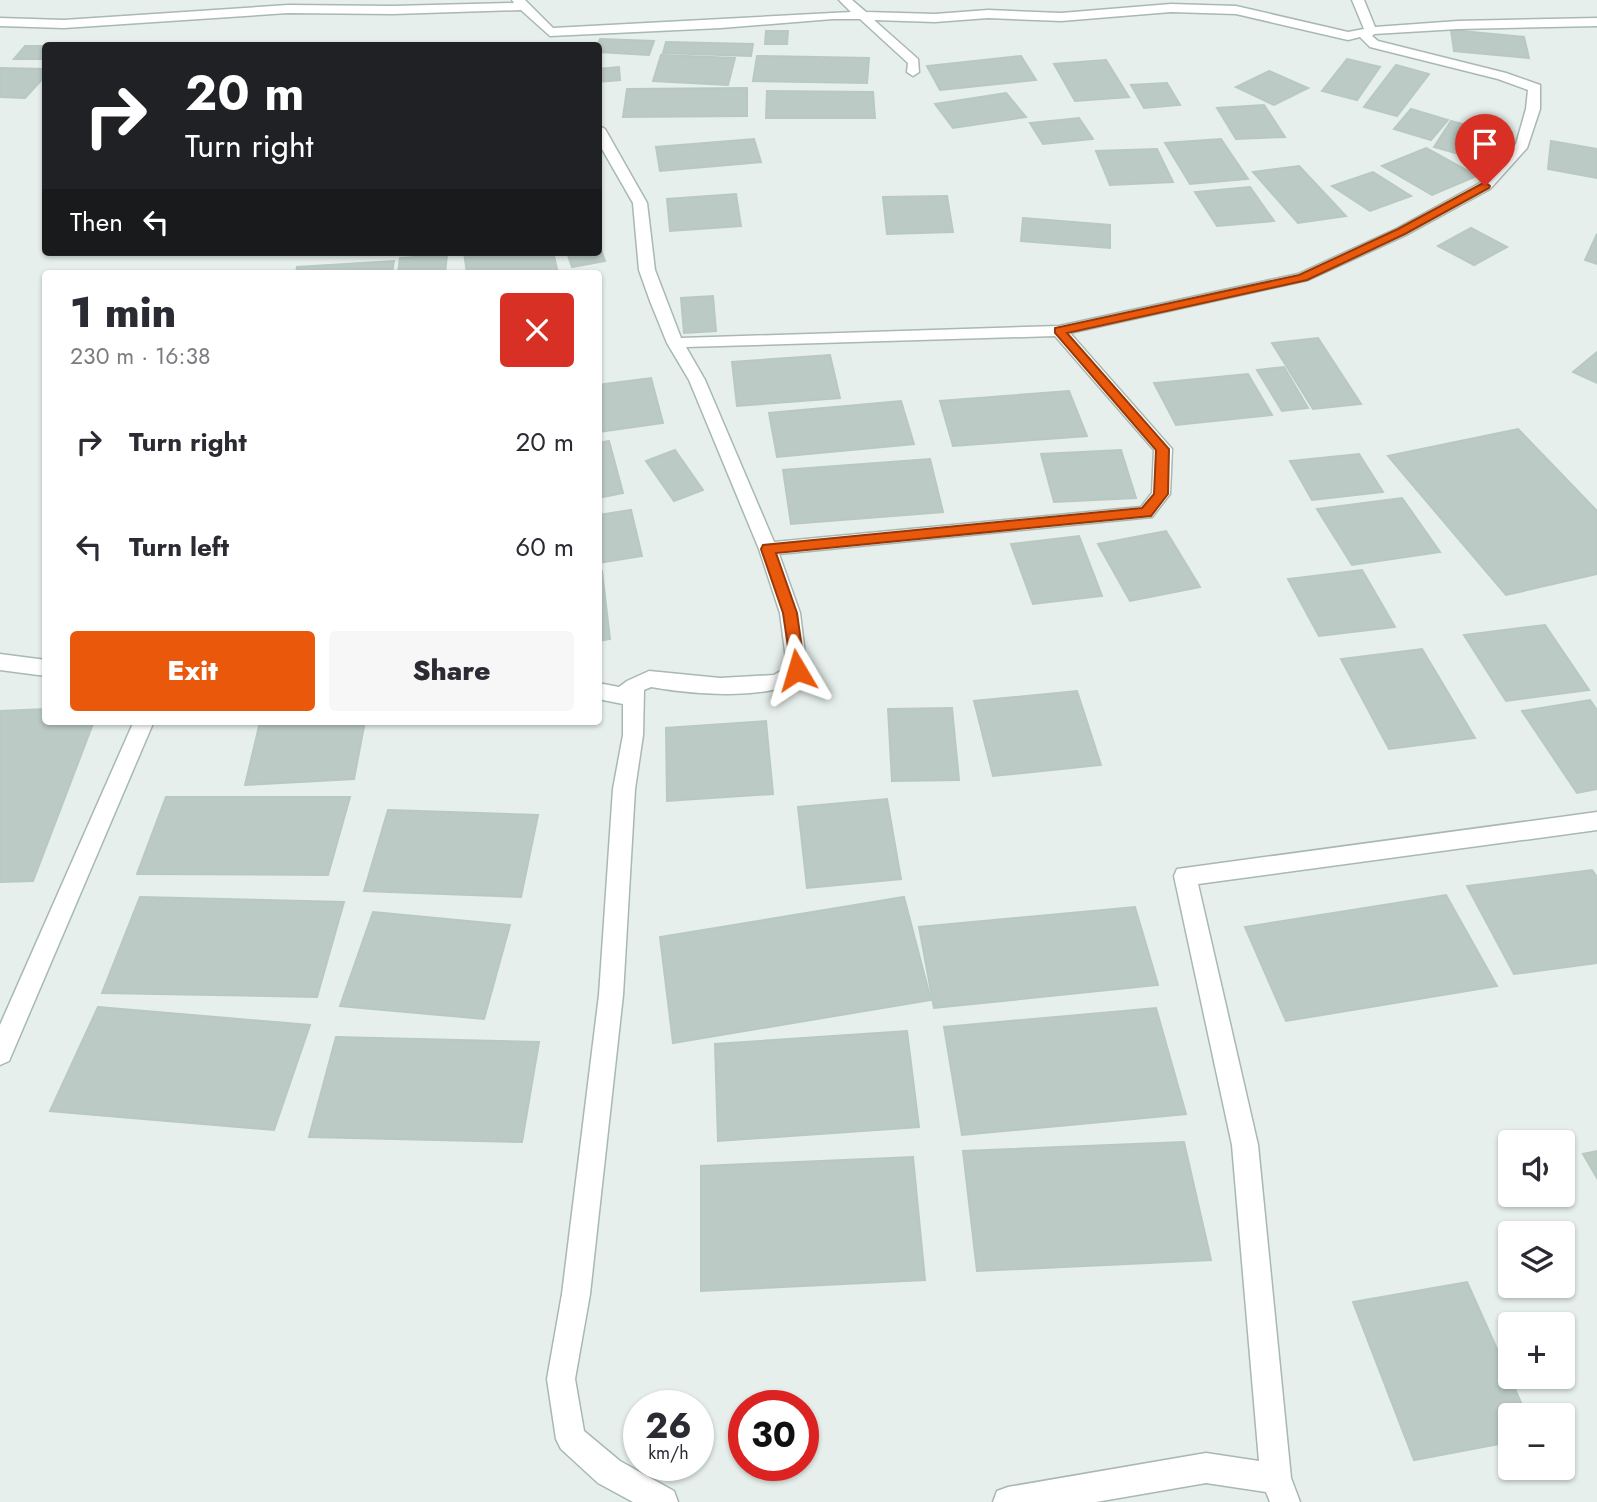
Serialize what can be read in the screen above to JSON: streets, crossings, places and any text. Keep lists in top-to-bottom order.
{
  "page": {
    "turn": ["20 m", "Turn right"],
    "then": "Then",
    "heading": ["1 min", "230 m · 16:38"],
    "list": [
      {
        "name": "Turn right",
        "value": "20 m"
      },
      {
        "name": "Turn left",
        "value": "60 m"
      }
    ],
    "buttons": ["Exit", "Share"],
    "map_buttons": ["+", "−"],
    "speed": "26 km/h",
    "limit": "30"
  }
}
